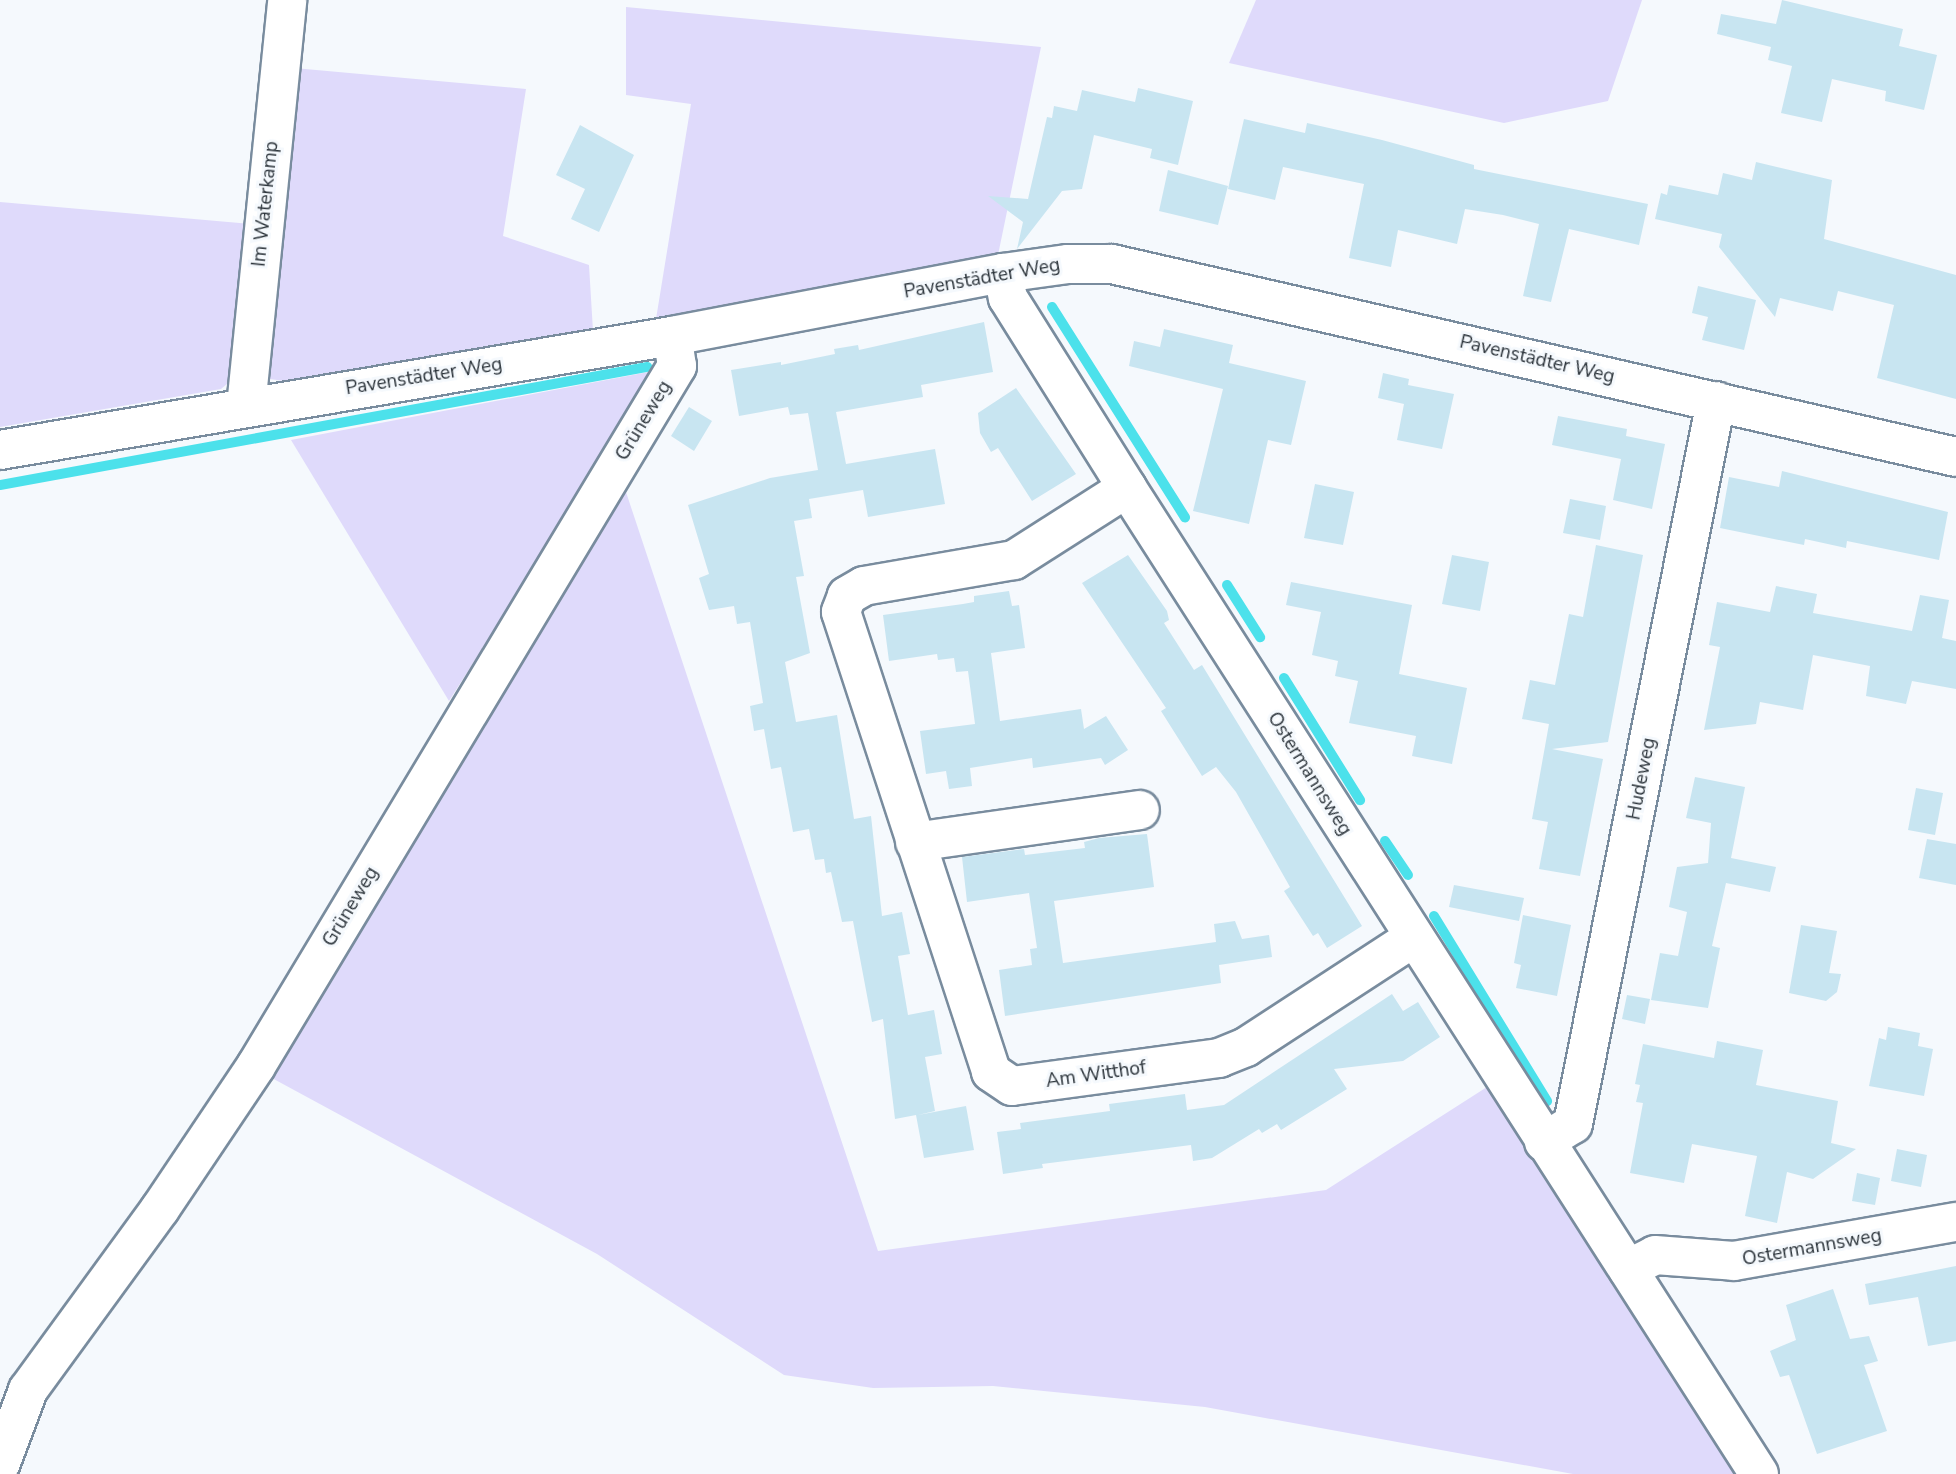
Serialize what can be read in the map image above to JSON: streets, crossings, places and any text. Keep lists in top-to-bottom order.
{
  "streets": {
    "street": [
      "Im Waterkamp",
      "Pavenstädter Weg",
      "Grüneweg",
      "Ostermannsweg",
      "Hudeweg",
      "Am Witthof"
    ]
  },
  "crossings": [
    ["Im Waterkamp", "Pavenstädter Weg"],
    ["Pavenstädter Weg", "Grüneweg"],
    ["Pavenstädter Weg", "Ostermannsweg"],
    ["Pavenstädter Weg", "Hudeweg"],
    ["Ostermannsweg", "Hudeweg"],
    ["Ostermannsweg", "Am Witthof"]
  ]
}
